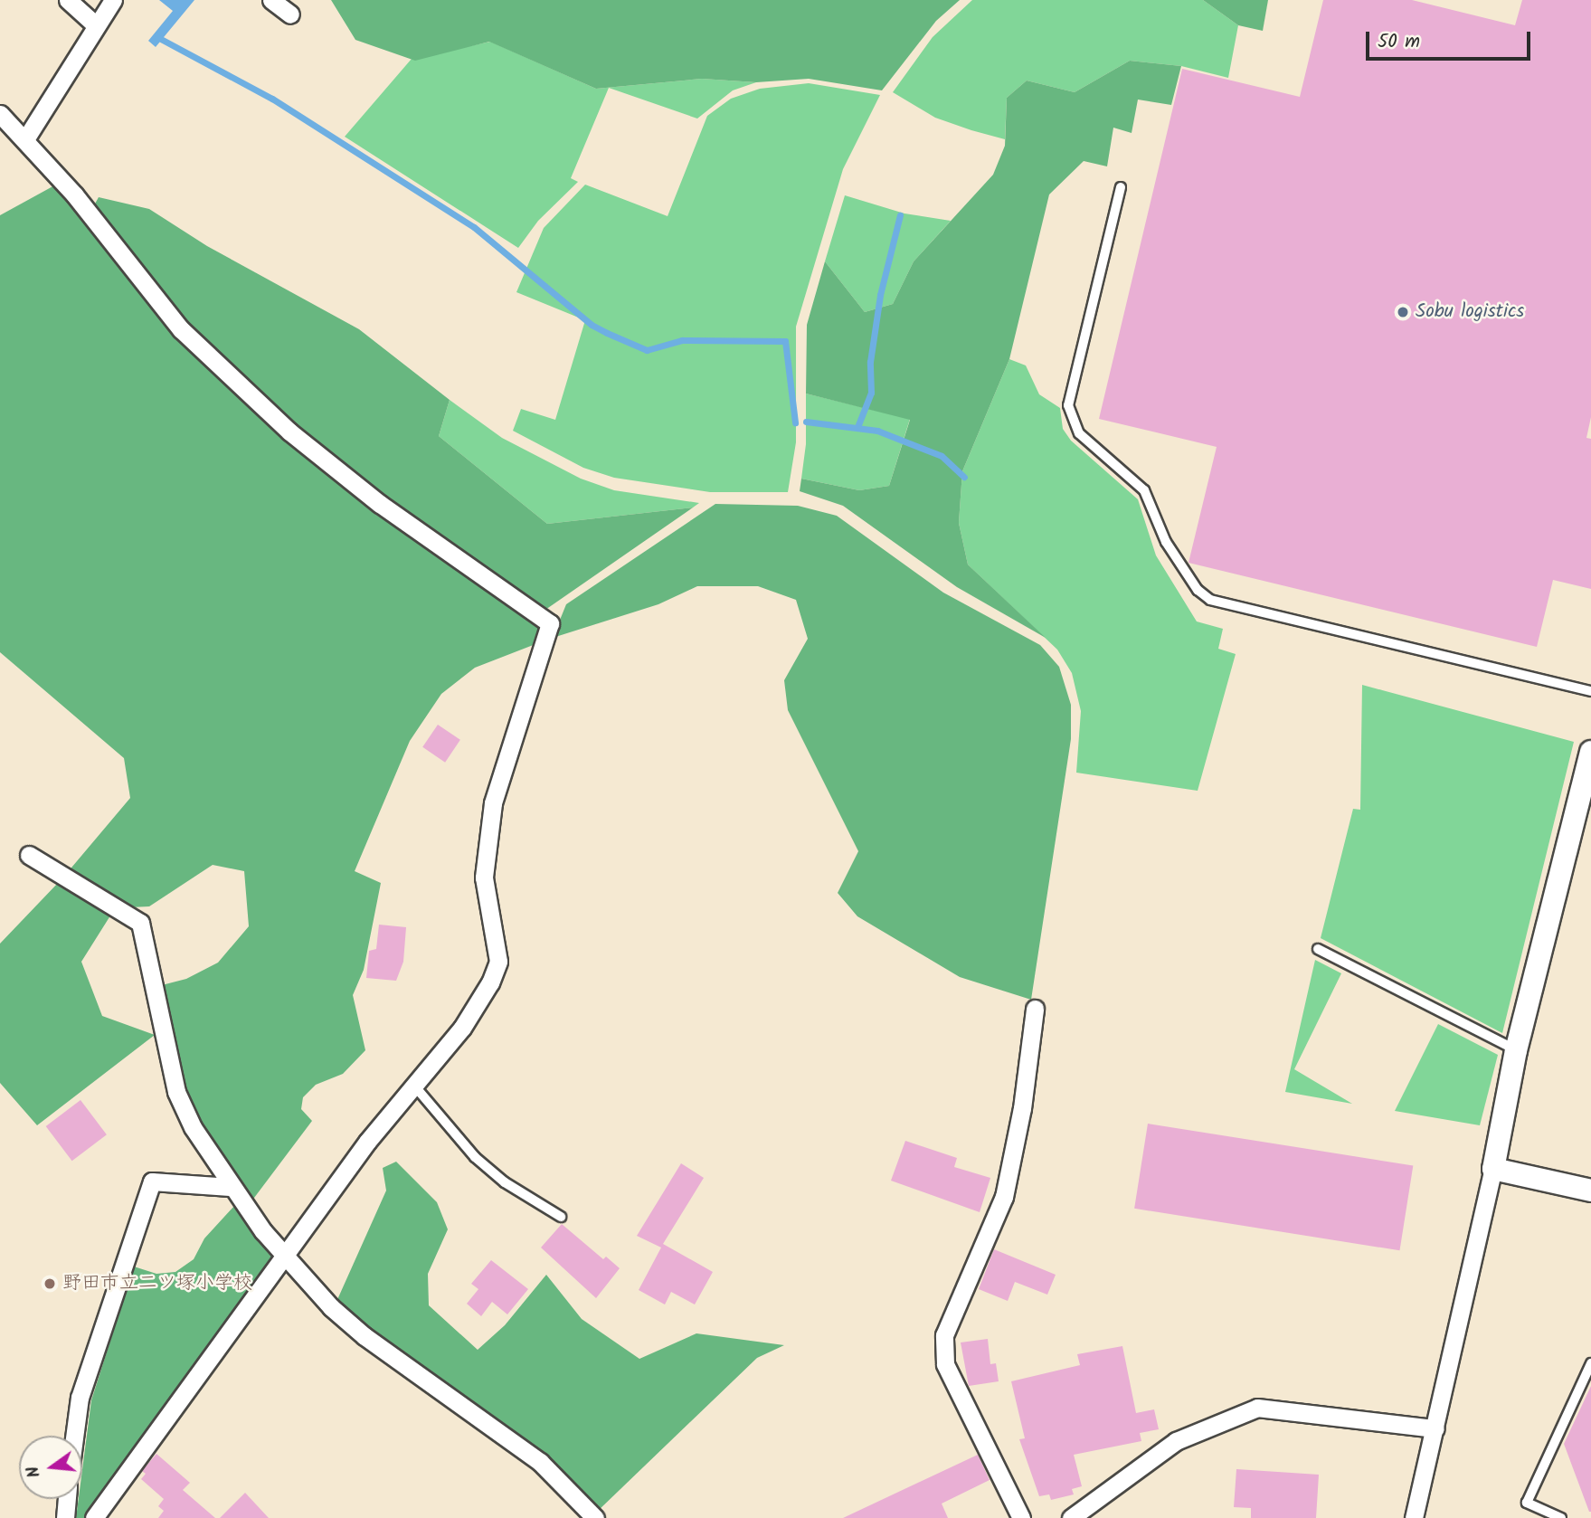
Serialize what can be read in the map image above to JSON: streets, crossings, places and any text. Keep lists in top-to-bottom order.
{
  "places": ["Sobu logistics", "野田市立二ツ塚小学校"],
  "scale_bar": "50 m",
  "north": "left"
}
